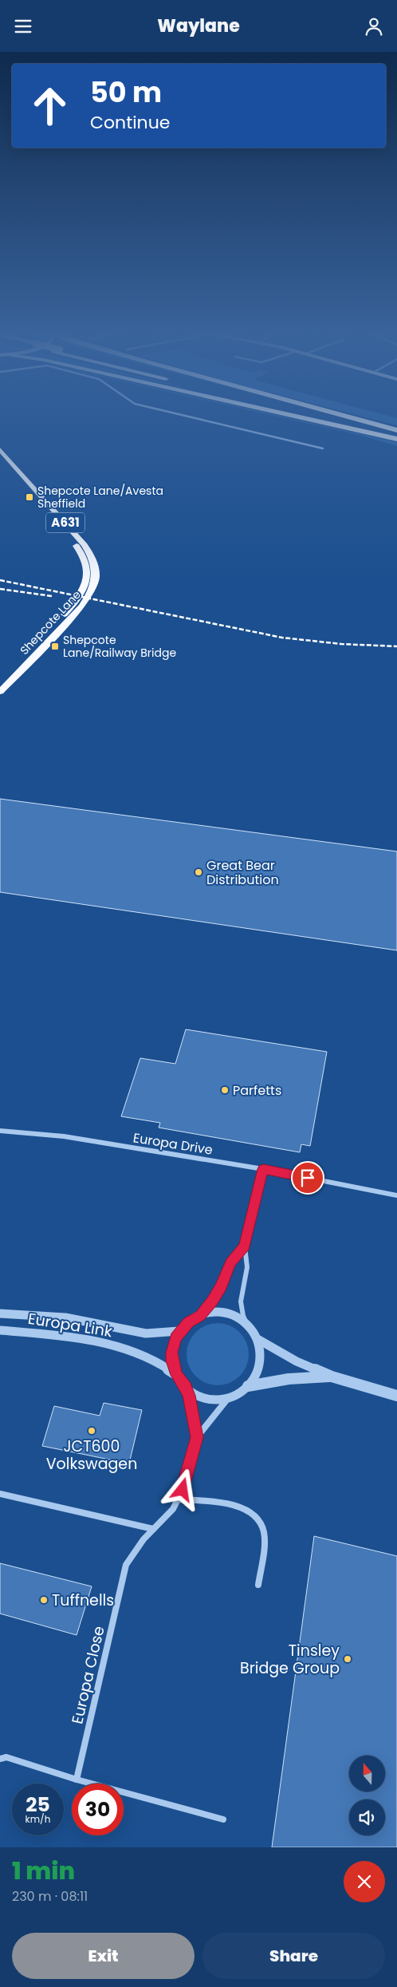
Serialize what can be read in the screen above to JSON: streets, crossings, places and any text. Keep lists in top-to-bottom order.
{
  "streets": {
    "highway": ["A631", "Shepcote Lane"],
    "street": ["Europa Drive", "Europa Link", "Europa Close"]
  },
  "crossings": [
    ["Europa Link", "Europa Close"]
  ],
  "places": {
    "transit": ["Shepcote Lane/Avesta Sheffield", "Shepcote Lane/Railway Bridge"],
    "other": [
      "Great Bear Distribution",
      "Parfetts",
      "JCT600 Volkswagen",
      "Tuffnells",
      "Tinsley Bridge Group"
    ]
  },
  "north": "top",
  "page": {
    "header": "Waylane",
    "turn": ["50 m", "Continue"],
    "speed": "25 km/h",
    "limit": "30",
    "heading": ["1 min", "230 m · 08:11"],
    "buttons": ["Exit", "Share"]
  }
}
